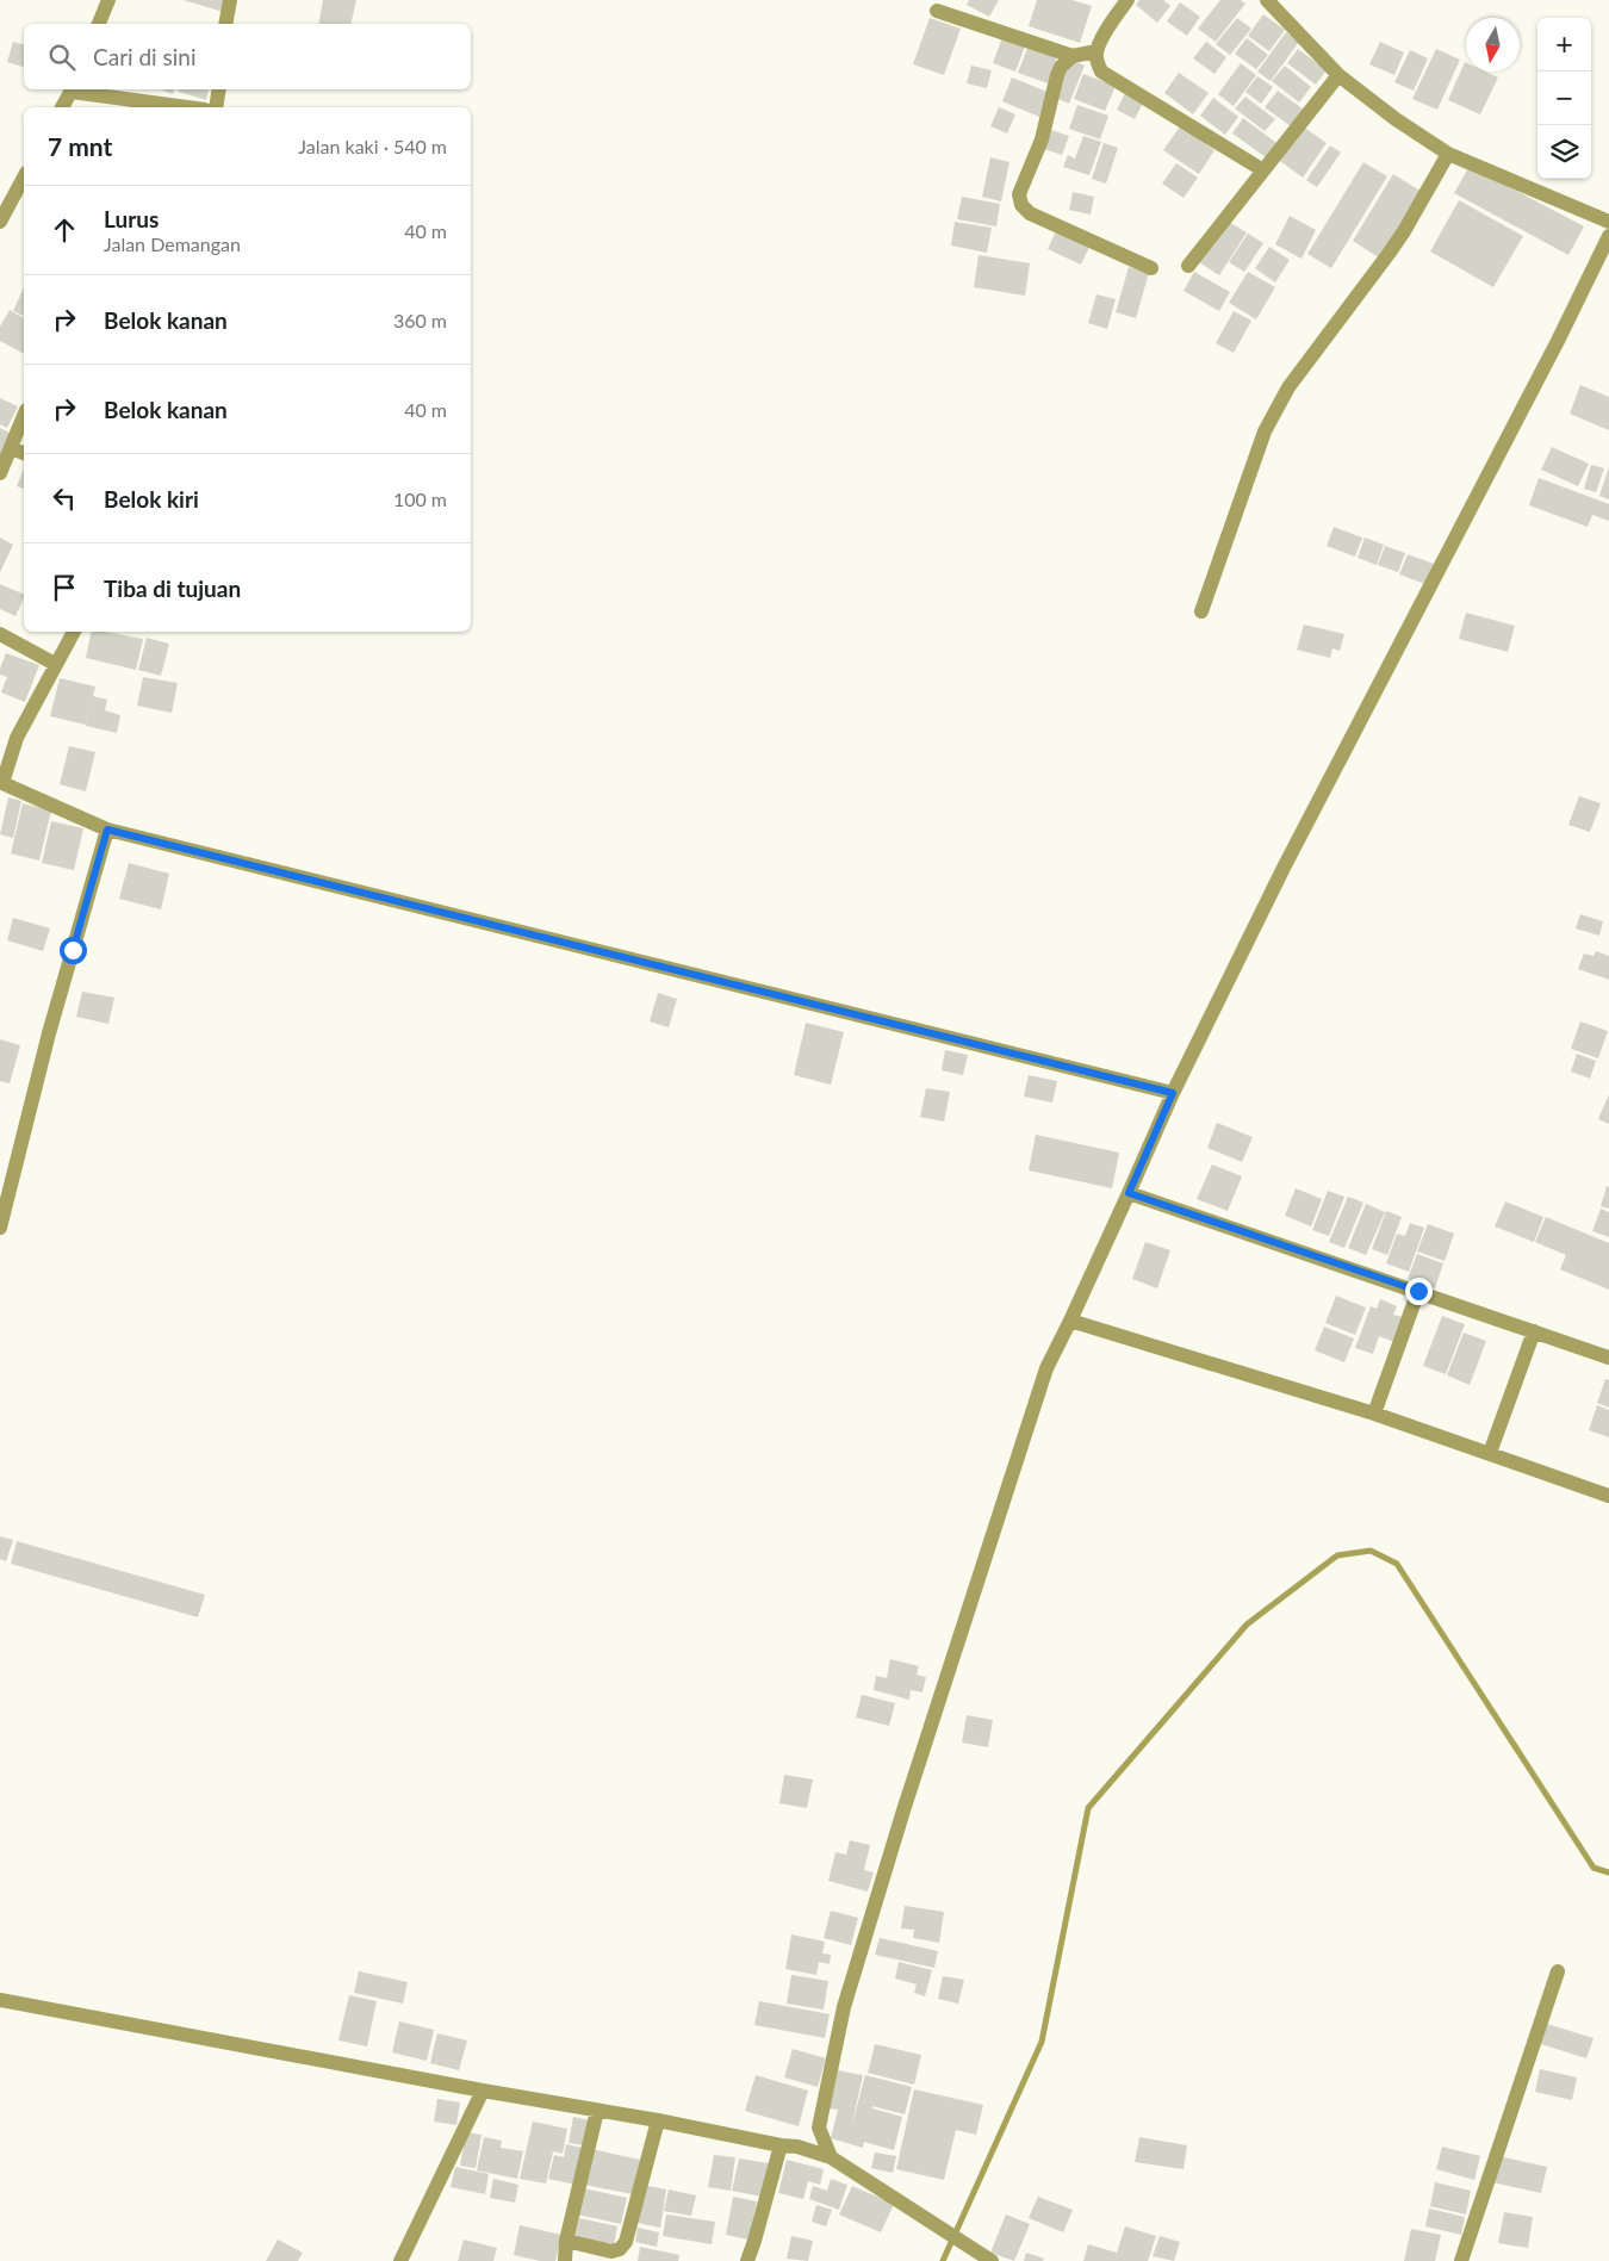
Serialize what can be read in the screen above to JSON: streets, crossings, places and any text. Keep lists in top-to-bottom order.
{
  "north": "bottom",
  "page": {
    "map_buttons": ["+", "−"],
    "search": "Cari di sini",
    "heading": ["7 mnt", "Jalan kaki · 540 m"],
    "list": [
      ["Lurus", "Jalan Demangan", "40 m"],
      ["Belok kanan", "360 m"],
      ["Belok kanan", "40 m"],
      ["Belok kiri", "100 m"],
      "Tiba di tujuan"
    ]
  }
}
